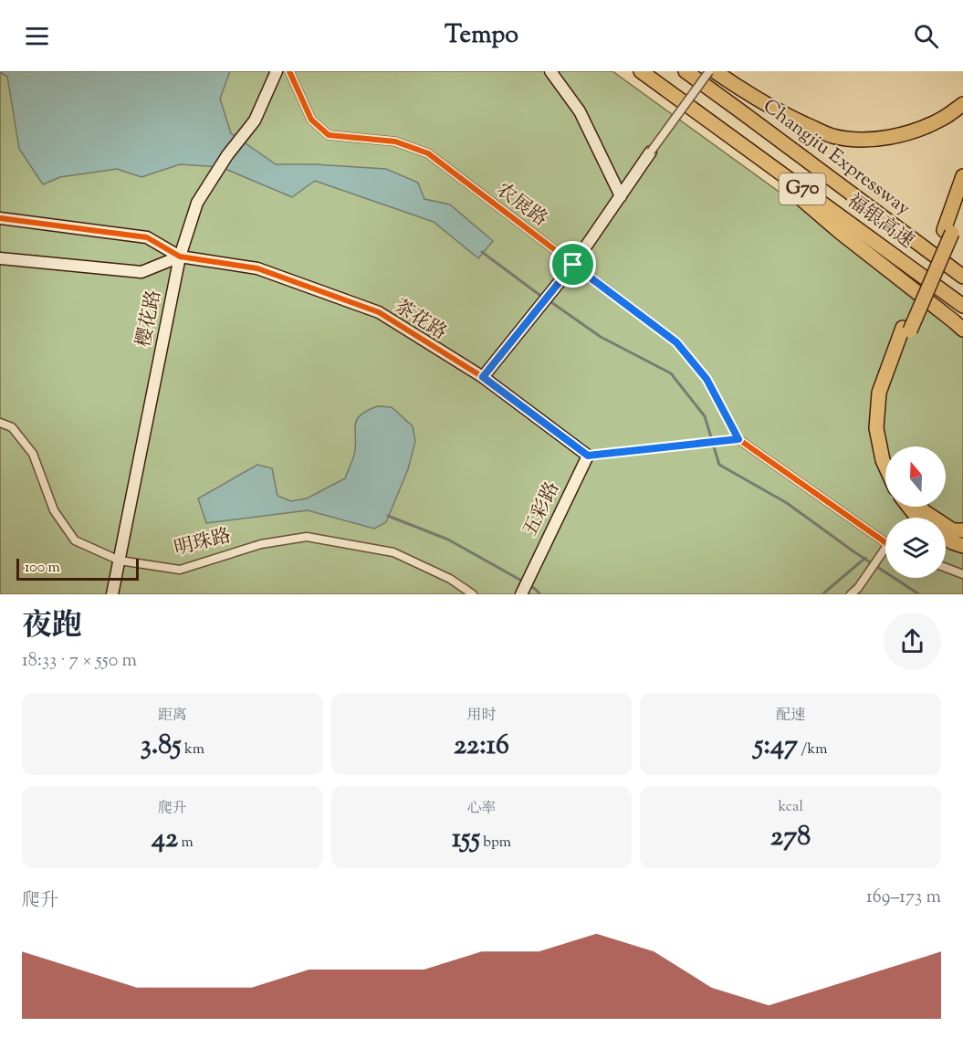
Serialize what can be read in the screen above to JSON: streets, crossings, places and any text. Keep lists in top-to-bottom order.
{
  "streets": {
    "highway": ["Changjiu Expressway", "G70", "福银高速"],
    "street": [
      "农展路",
      "樱花路",
      "茶花路",
      "五彩路",
      "明珠路"
    ]
  },
  "crossings": [
    ["樱花路", "茶花路"],
    ["樱花路", "明珠路"],
    ["茶花路", "五彩路"]
  ],
  "scale_bar": "100 m",
  "north": "top",
  "page": {
    "header": "Tempo",
    "scale": "100 m",
    "heading": ["夜跑", "18:33 · 7 × 550 m"],
    "stats": [
      ["距离", "3.85 km"],
      ["用时", "22:16"],
      ["配速", "5:47 /km"],
      ["爬升", "42 m"],
      ["心率", "155 bpm"],
      ["kcal", "278"]
    ],
    "chart": ["爬升", "169–173 m"]
  }
}
